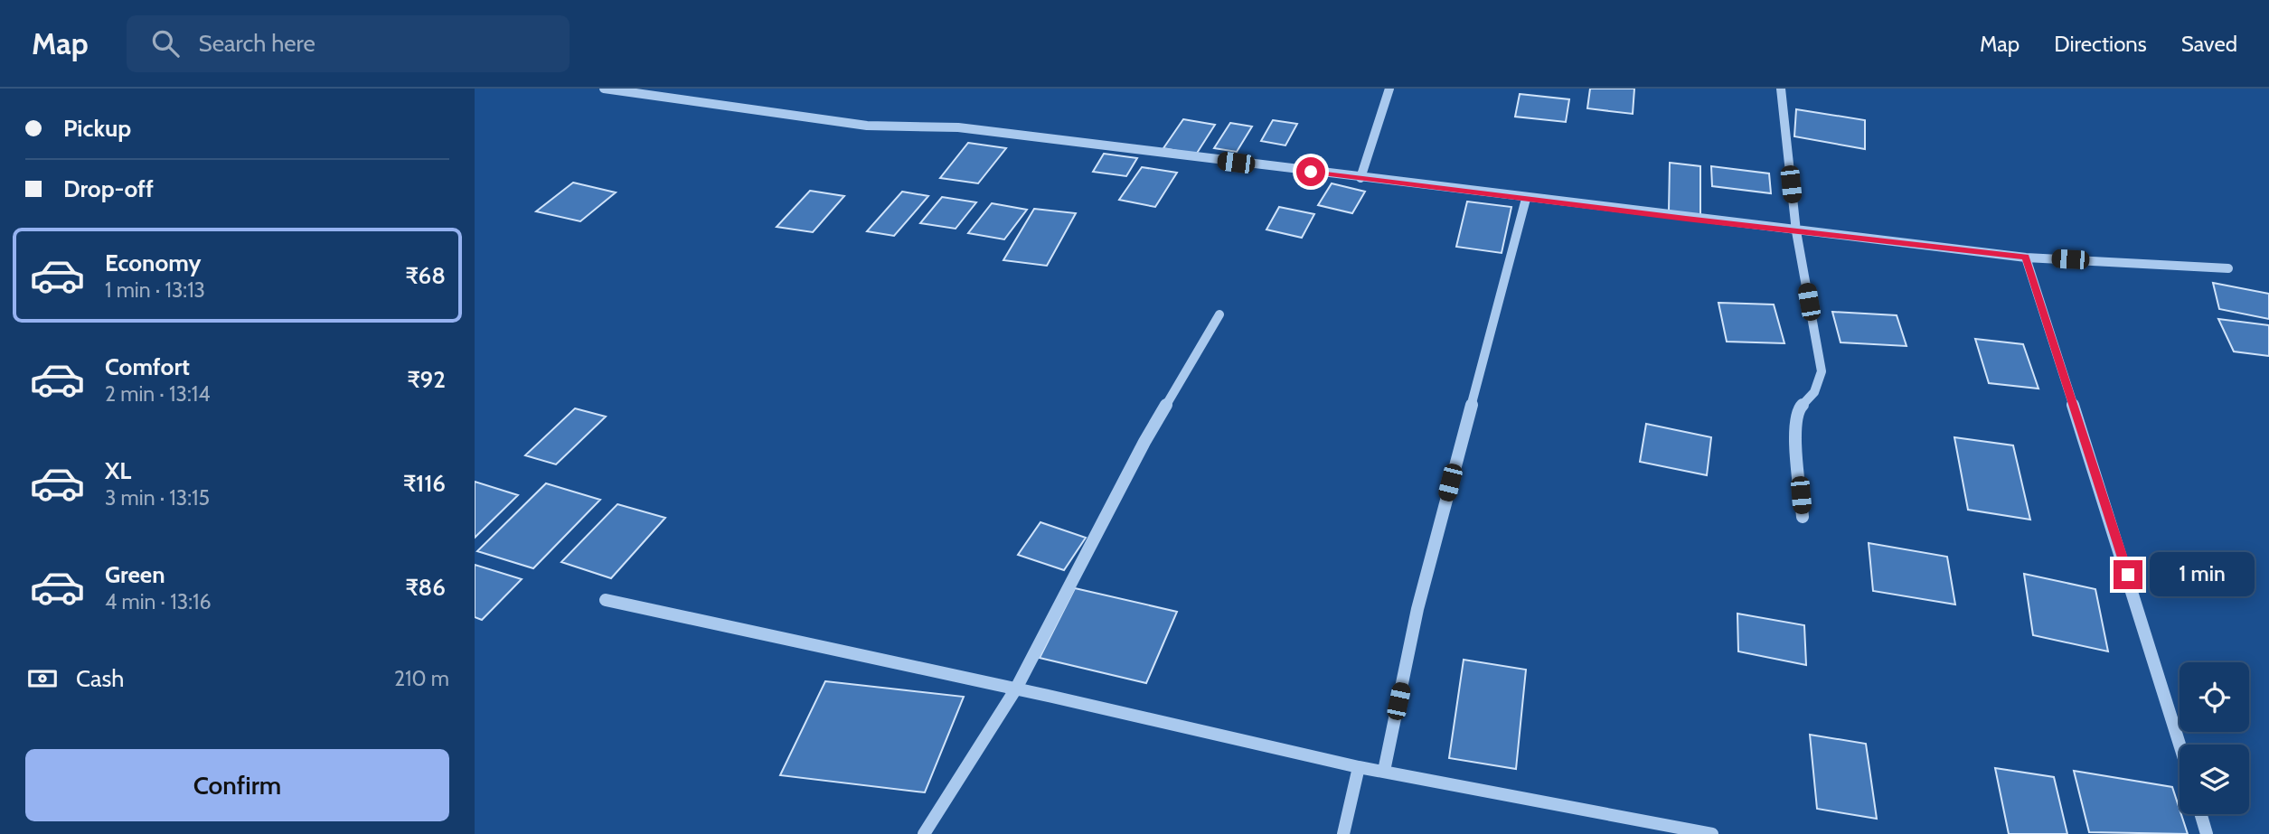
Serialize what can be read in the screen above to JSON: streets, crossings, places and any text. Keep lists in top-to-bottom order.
{
  "page": {
    "header": "Map",
    "search": "Search here",
    "nav": ["Map", "Directions", "Saved"],
    "banner": ["Pickup", "Drop-off"],
    "list": [
      {
        "name": "Economy",
        "note": "1 min · 13:13",
        "value": "₹68"
      },
      {
        "name": "Comfort",
        "note": "2 min · 13:14",
        "value": "₹92"
      },
      {
        "name": "XL",
        "note": "3 min · 13:15",
        "value": "₹116"
      },
      {
        "name": "Green",
        "note": "4 min · 13:16",
        "value": "₹86"
      }
    ],
    "bubble": "1 min",
    "pay": ["Cash", "210 m"],
    "buttons": "Confirm"
  }
}
